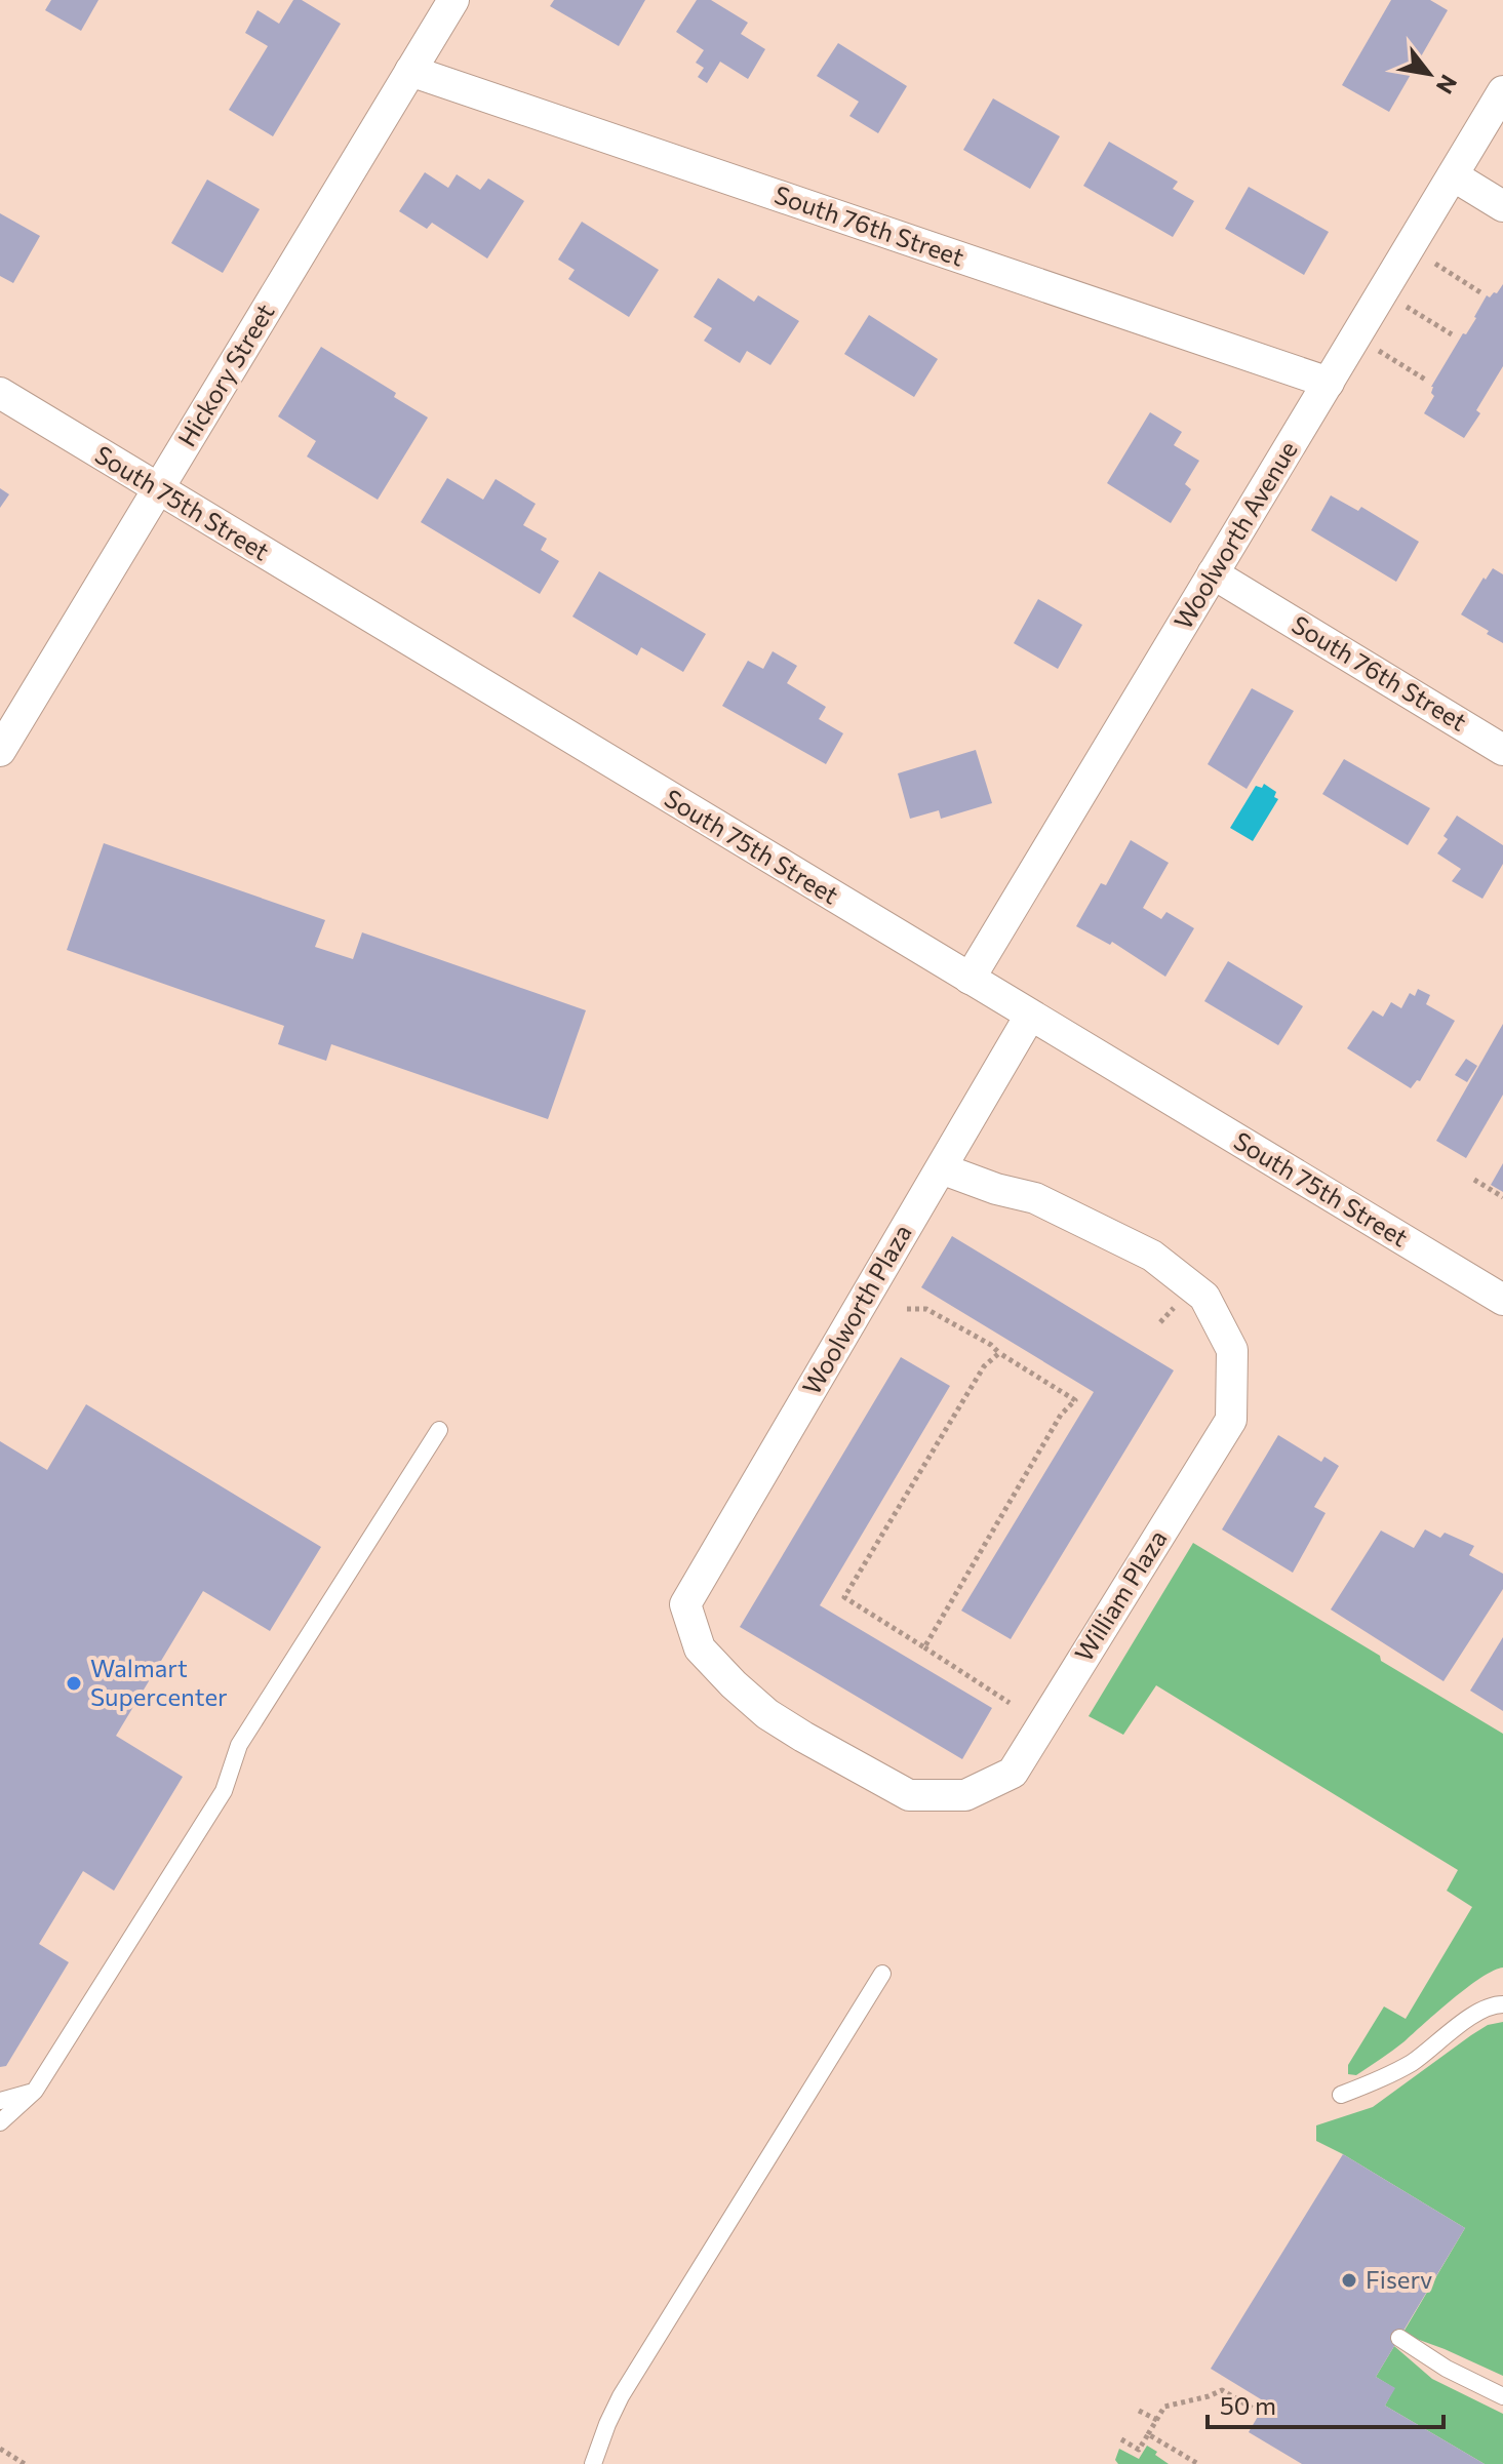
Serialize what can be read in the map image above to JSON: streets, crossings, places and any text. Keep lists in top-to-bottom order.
{
  "streets": {
    "street": [
      "South 76th Street",
      "Hickory Street",
      "South 75th Street",
      "Woolworth Avenue",
      "Woolworth Plaza",
      "William Plaza"
    ]
  },
  "crossings": [
    ["South 76th Street", "Hickory Street"],
    ["South 76th Street", "Woolworth Avenue"],
    ["Hickory Street", "South 75th Street"],
    ["South 75th Street", "Woolworth Avenue"],
    ["South 75th Street", "Woolworth Plaza"],
    ["Woolworth Plaza", "William Plaza"]
  ],
  "places": ["Walmart Supercenter", "Fiserv"],
  "scale_bar": "50 m",
  "north": "bottom right"
}
